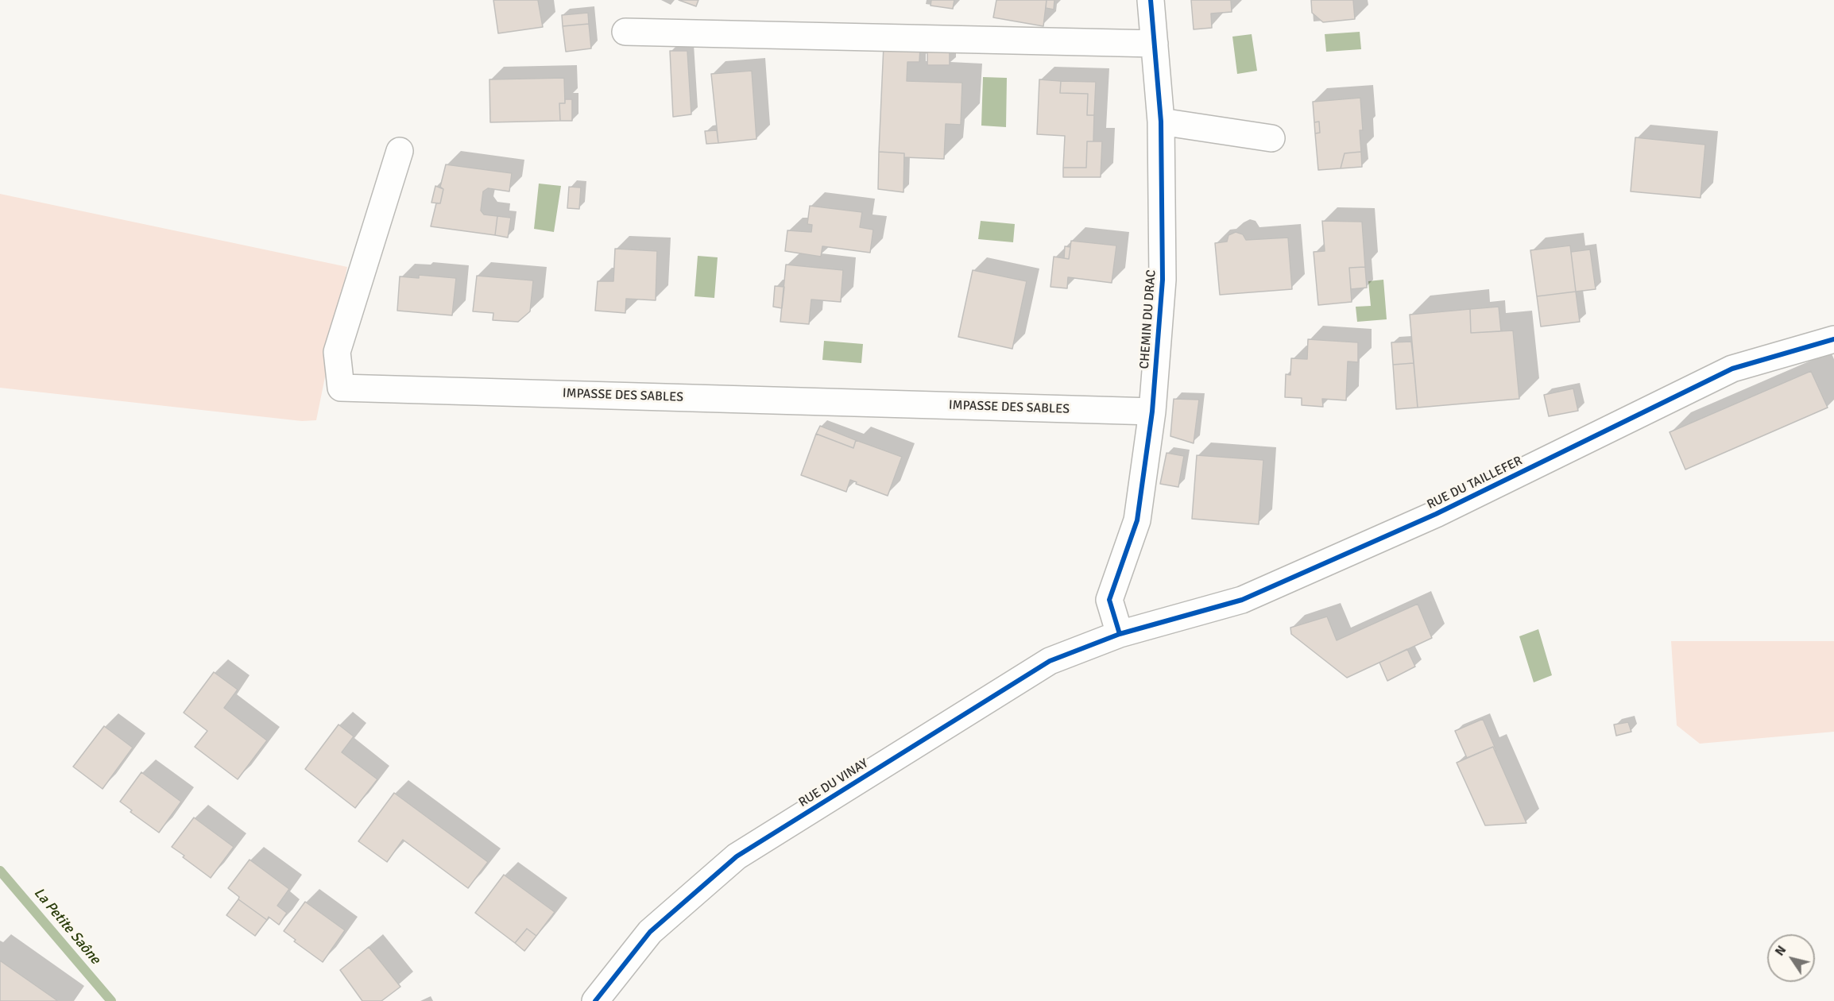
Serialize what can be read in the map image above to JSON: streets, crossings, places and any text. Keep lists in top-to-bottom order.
{
  "streets": {
    "street": [
      "CHEMIN DU DRAC",
      "IMPASSE DES SABLES",
      "RUE DU TAILLEFER",
      "RUE DU VINAY"
    ]
  },
  "crossings": [
    ["CHEMIN DU DRAC", "IMPASSE DES SABLES"],
    ["CHEMIN DU DRAC", "RUE DU TAILLEFER"],
    ["CHEMIN DU DRAC", "RUE DU VINAY"],
    ["RUE DU TAILLEFER", "RUE DU VINAY"]
  ],
  "water": ["La Petite Saône"],
  "north": "top left"
}
